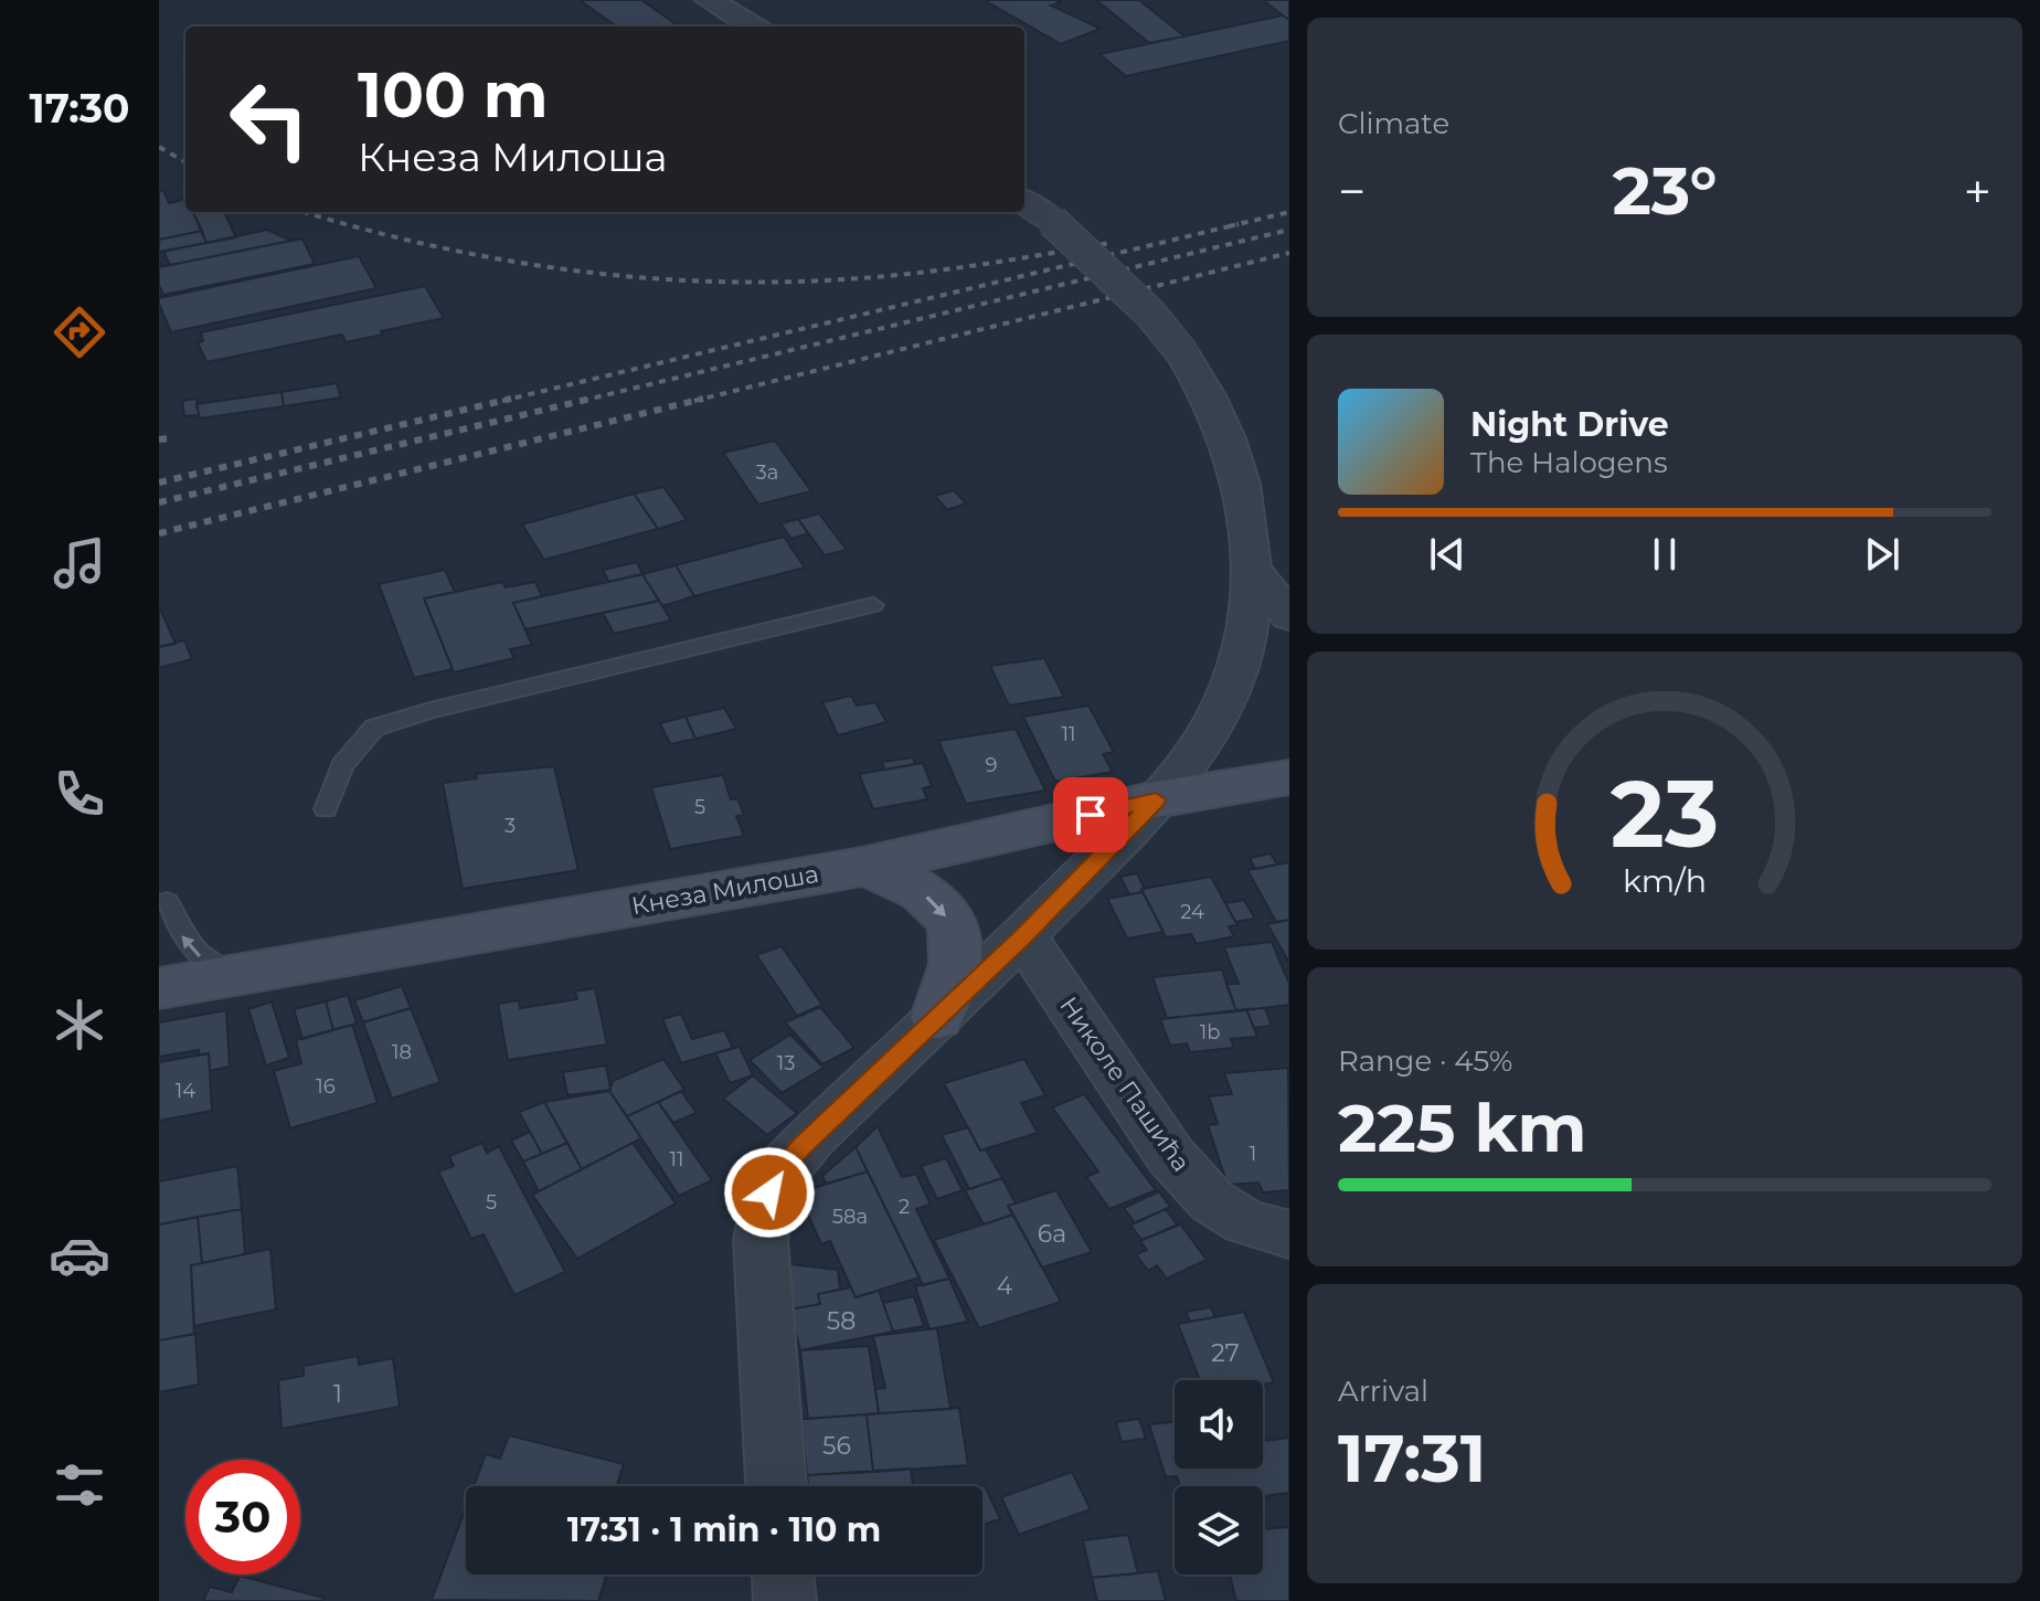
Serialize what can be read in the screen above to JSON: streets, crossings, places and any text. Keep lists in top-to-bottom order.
{
  "streets": {
    "main road": ["Кнеза Милоша"],
    "street": ["Николе Пашића"]
  },
  "house_numbers": [
    "3a",
    "11",
    "9",
    "5",
    "3",
    "24",
    "1b",
    "18",
    "13",
    "16",
    "14",
    "1",
    "11",
    "5",
    "2",
    "58a",
    "6a",
    "4",
    "58",
    "27",
    "1",
    "56"
  ],
  "page": {
    "tabs": "17:30",
    "tile": [
      "Climate",
      ["Range · 45%", "225 km"],
      ["Arrival", "17:31"]
    ],
    "turn": ["100 m", "Кнеза Милоша"],
    "heat": ["−", "23°", "+"],
    "song": ["Night Drive", "The Halogens"],
    "limit": "30",
    "trip": "17:31 · 1 min · 110 m",
    "gauge": ["23", "km/h"]
  }
}
